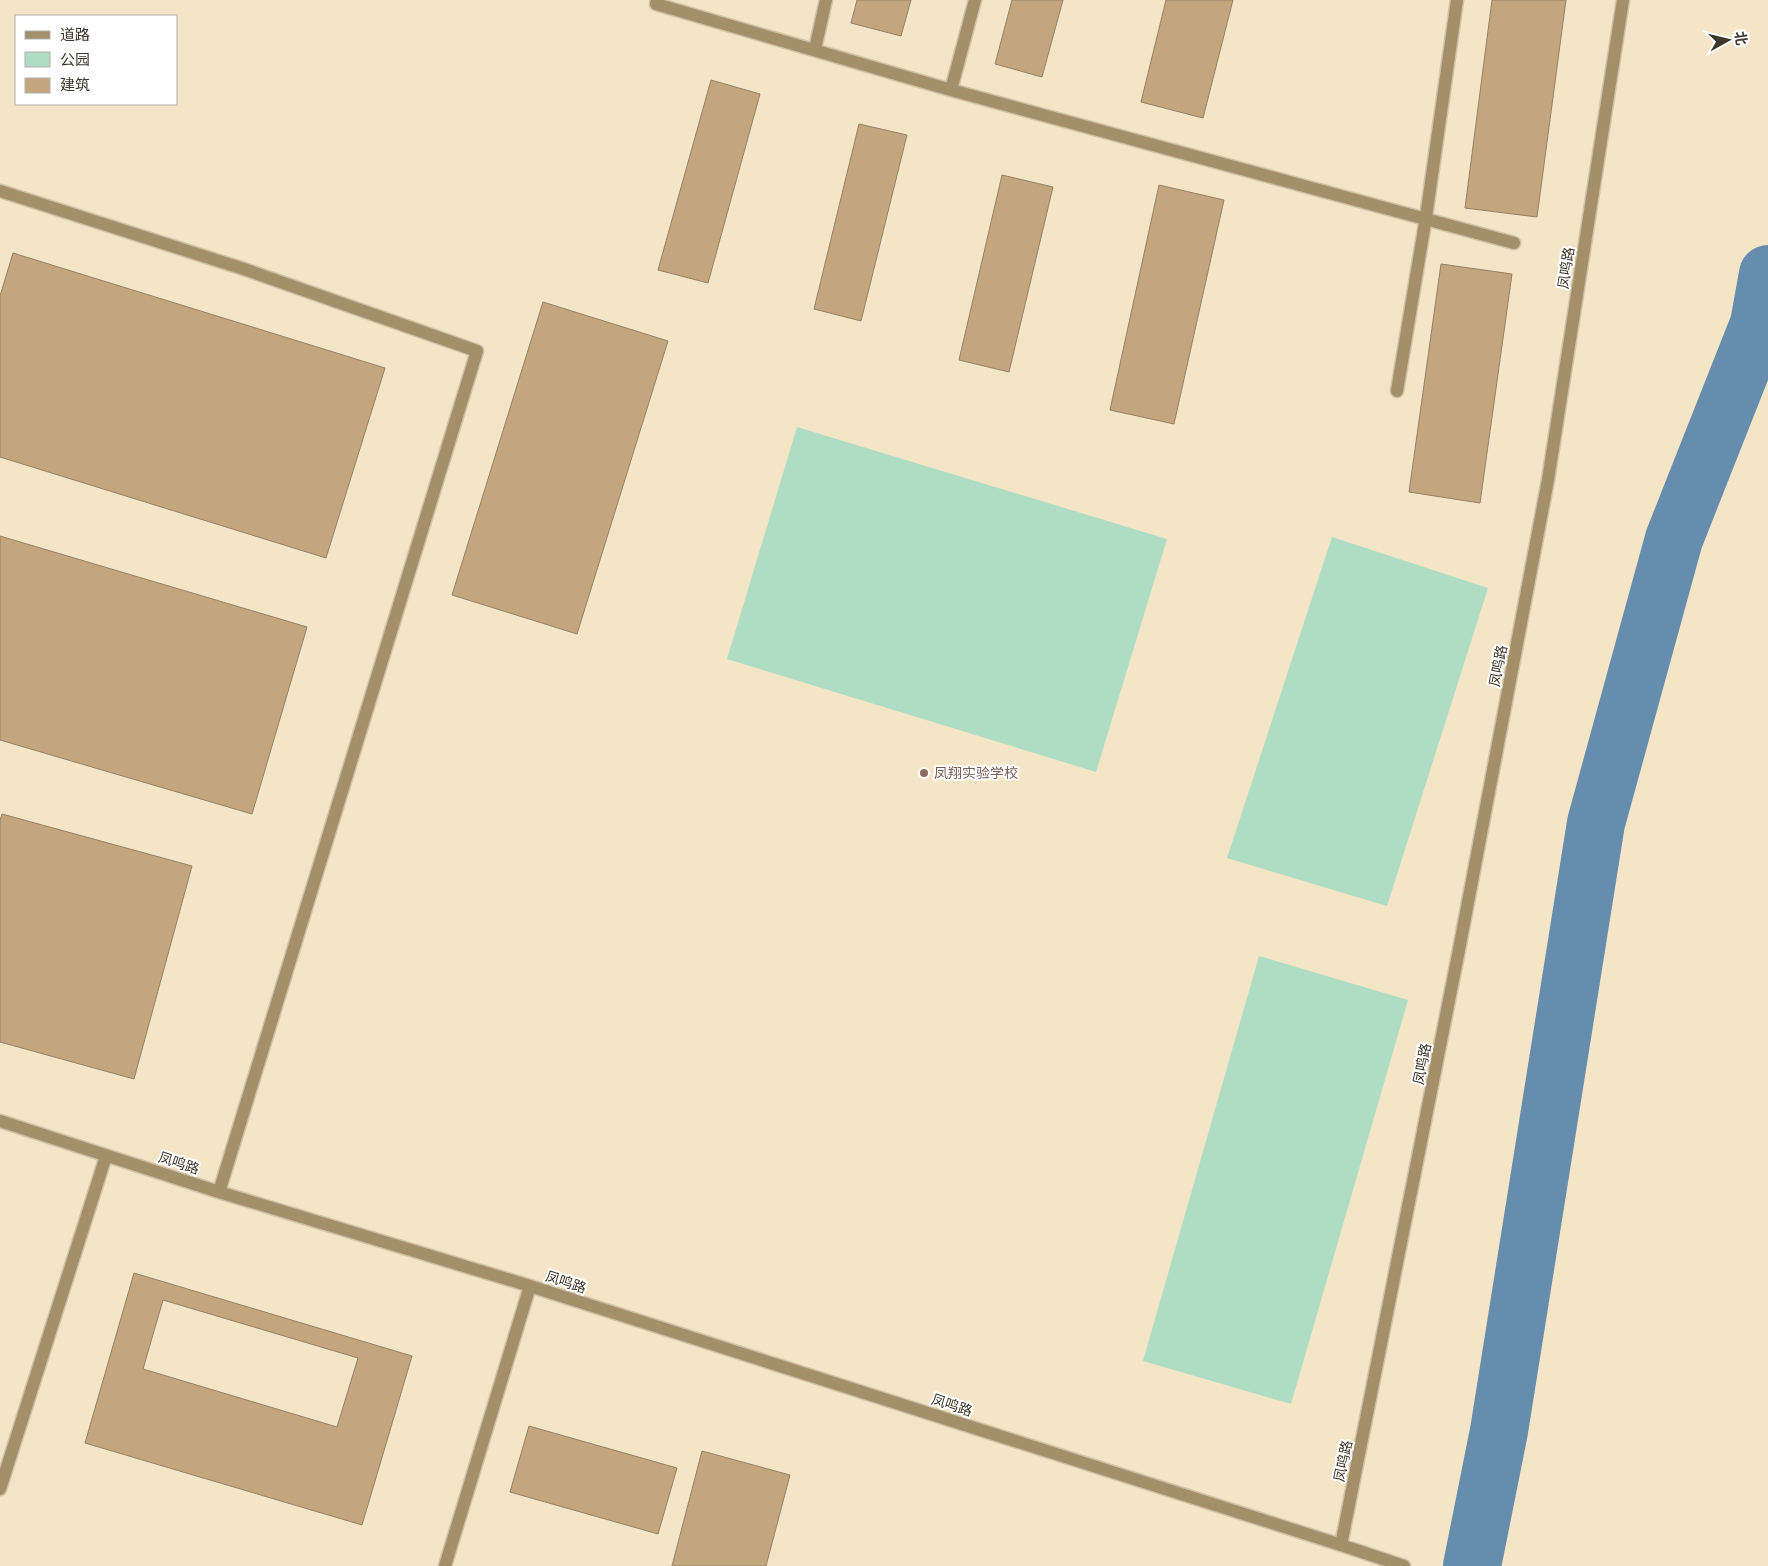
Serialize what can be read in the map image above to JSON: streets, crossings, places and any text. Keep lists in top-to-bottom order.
{
  "streets": {
    "street": ["凤鸣路"]
  },
  "places": ["凤翔实验学校"],
  "legend": ["道路", "公园", "建筑"],
  "north": "right"
}
